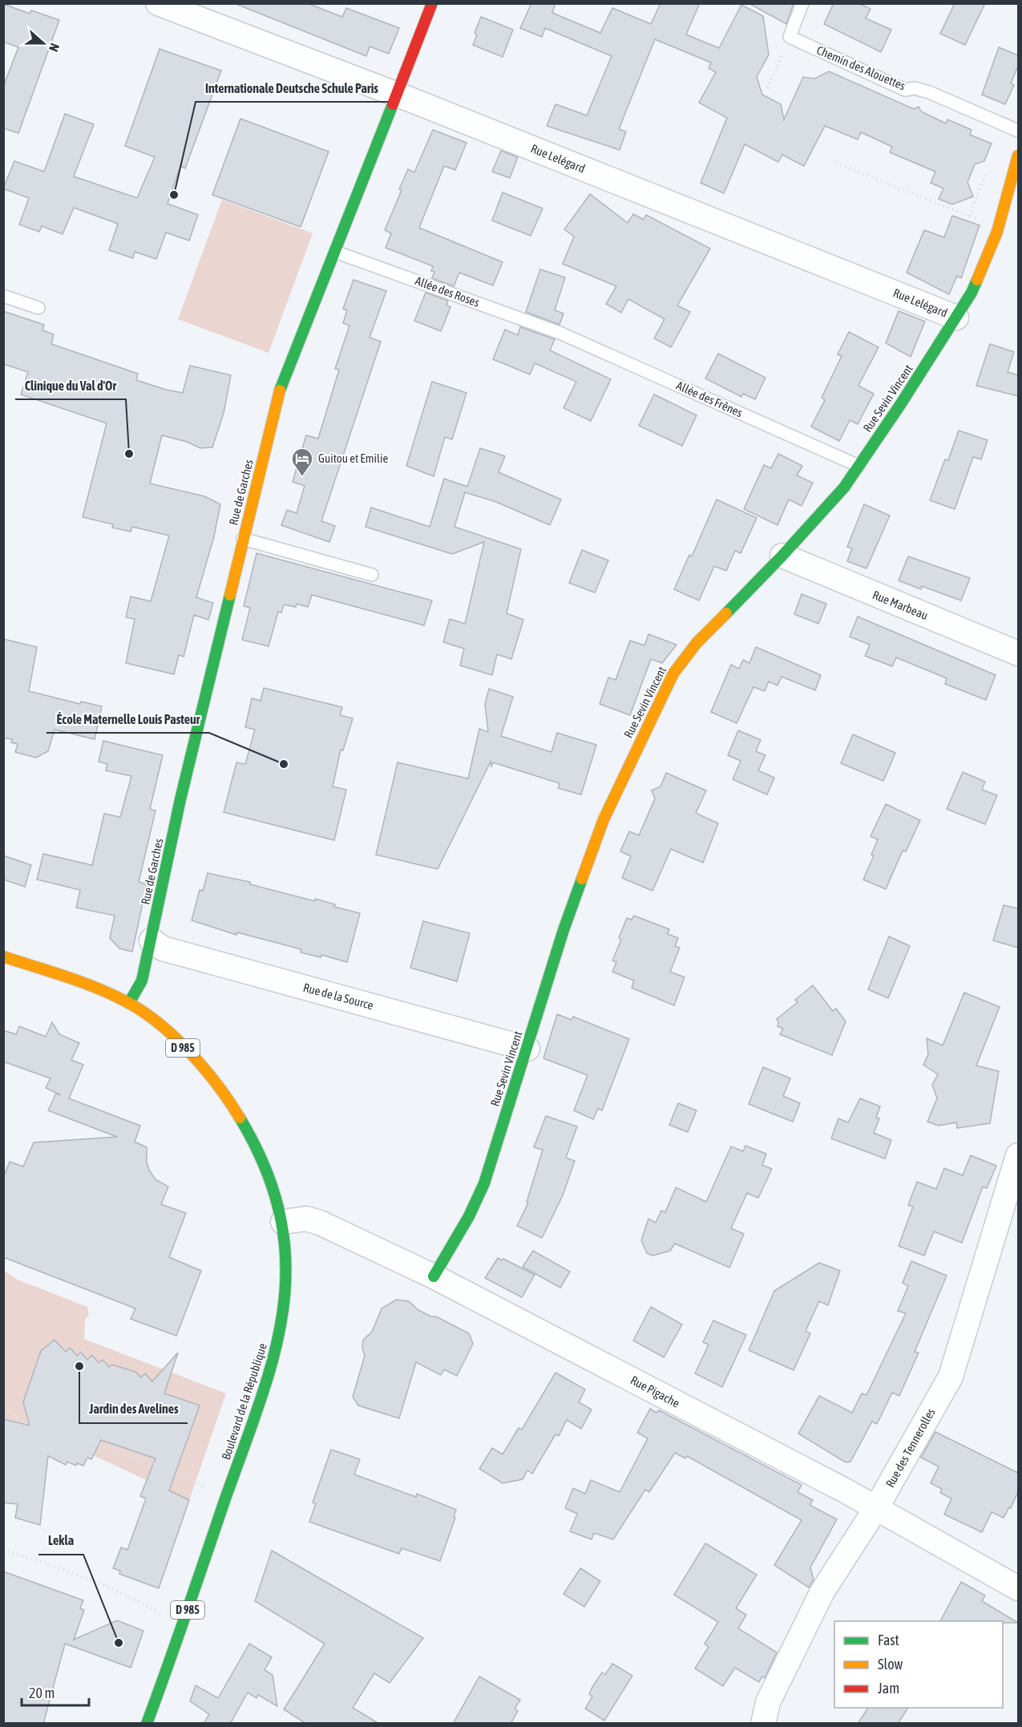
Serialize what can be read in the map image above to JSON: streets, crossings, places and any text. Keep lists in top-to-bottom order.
{
  "streets": {
    "street": [
      "Rue Lelégard",
      "Rue Sevin Vincent",
      "Rue de Garches",
      "Rue Marbeau",
      "Rue de la Source",
      "D 985",
      "Rue Pigache",
      "Boulevard de la République",
      "Rue des Tennerolles"
    ],
    "lane": ["Chemin des Alouettes", "Allée des Roses", "Allée des Frênes"]
  },
  "crossings": [
    ["Rue Lelégard", "Rue Sevin Vincent"],
    ["Rue Lelégard", "Rue de Garches"],
    ["Allée des Roses", "Allée des Frênes"],
    ["Allée des Roses", "Rue de Garches"],
    ["Rue Sevin Vincent", "Allée des Frênes"],
    ["Rue Sevin Vincent", "Rue Marbeau"],
    ["Rue Sevin Vincent", "Rue de la Source"],
    ["Rue Sevin Vincent", "Rue Pigache"],
    ["Rue de Garches", "Rue de la Source"],
    ["Rue de Garches", "Boulevard de la République"],
    ["Rue Pigache", "Boulevard de la République"],
    ["Rue Pigache", "Rue des Tennerolles"]
  ],
  "places": {
    "other": [
      "Internationale Deutsche Schule Paris",
      "Clinique du Val d'Or",
      "École Maternelle Louis Pasteur",
      "Jardin des Avelines",
      "Lekla"
    ],
    "hotel": ["Guitou et Emilie"]
  },
  "legend": ["Fast", "Slow", "Jam"],
  "scale_bar": "20 m",
  "north": "right"
}
